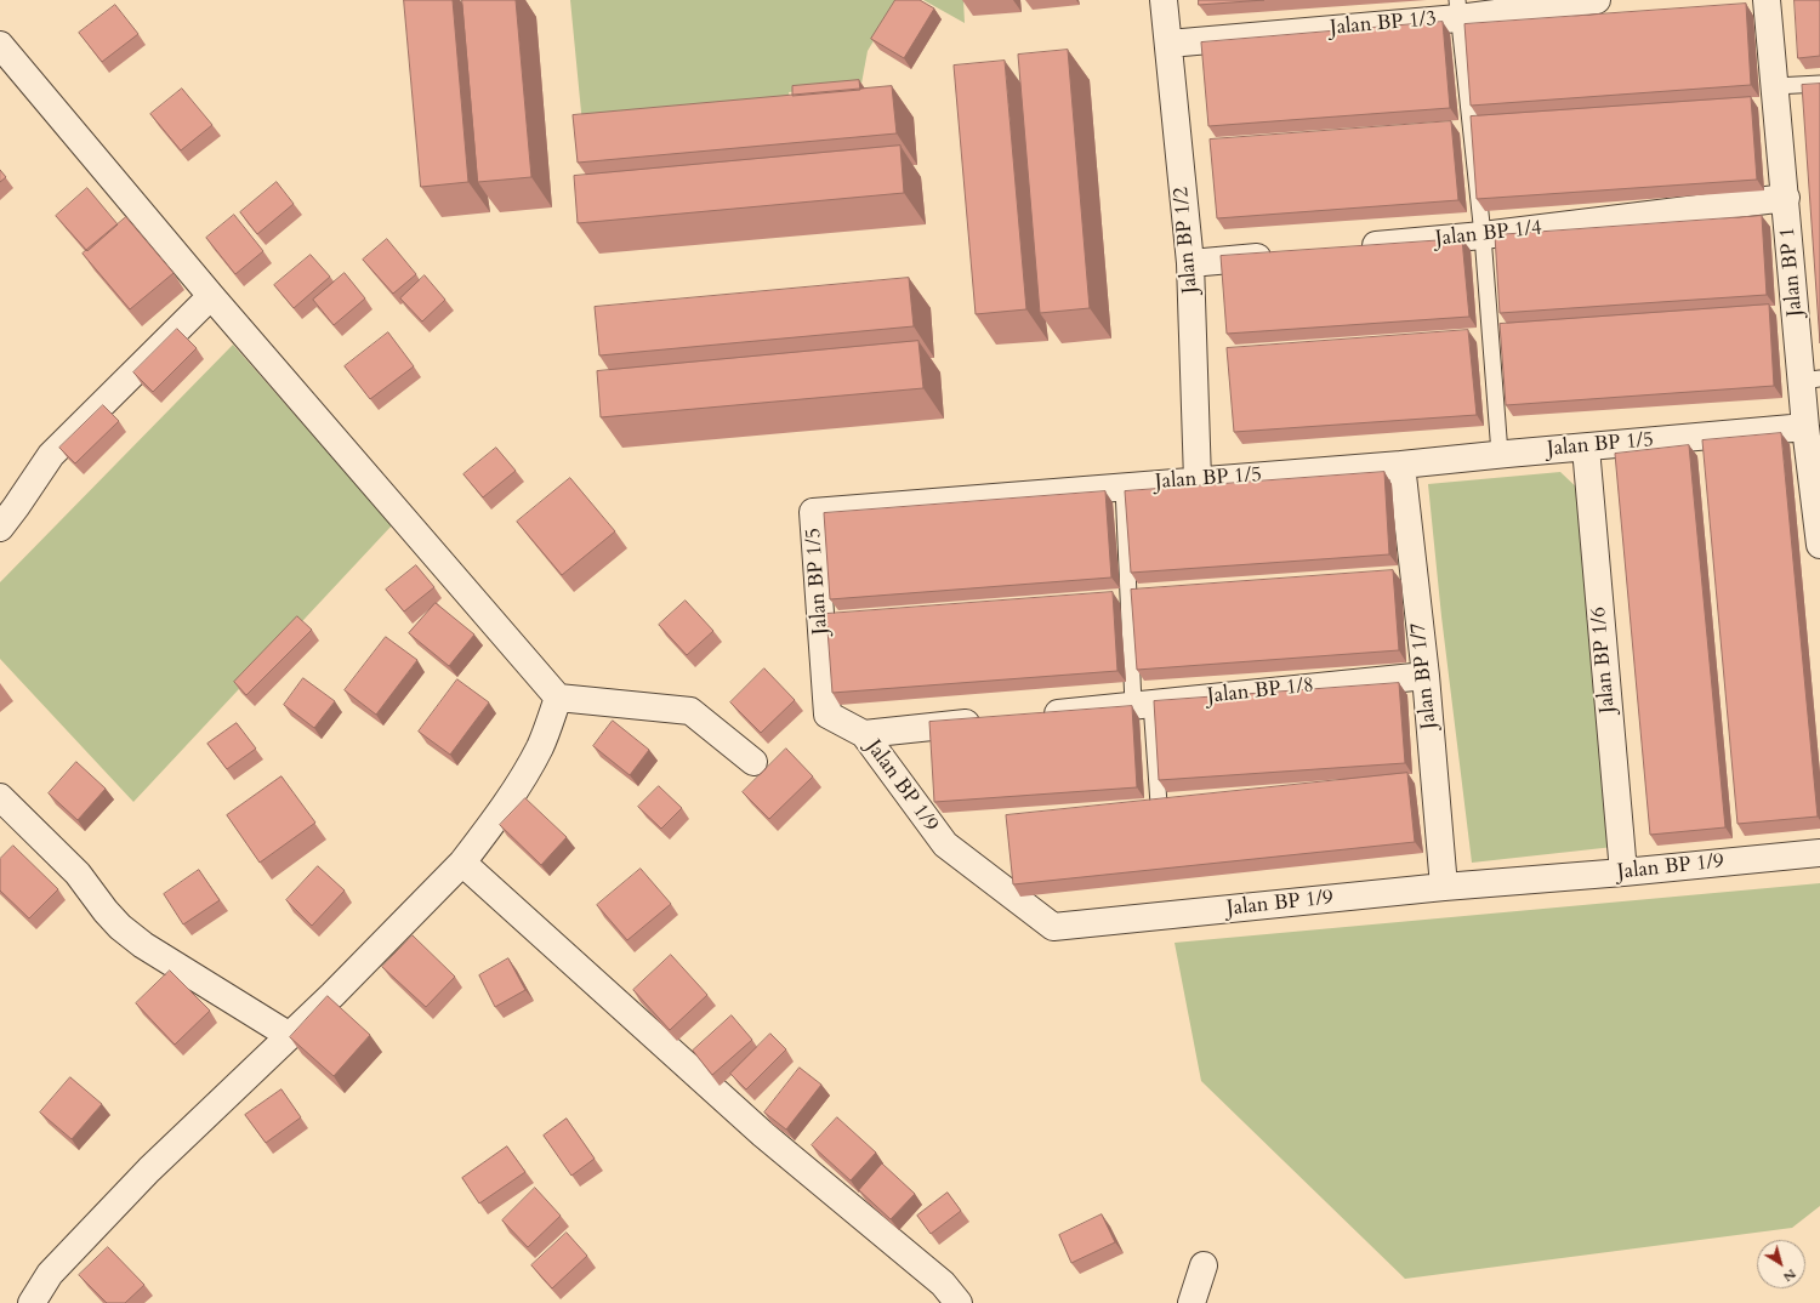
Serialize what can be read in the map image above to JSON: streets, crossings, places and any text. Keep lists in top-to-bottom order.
{
  "streets": {
    "street": [
      "Jalan BP 1/3",
      "Jalan BP 1/4",
      "Jalan BP 1/2",
      "Jalan BP 1",
      "Jalan BP 1/5",
      "Jalan BP 1/6",
      "Jalan BP 1/7",
      "Jalan BP 1/8",
      "Jalan BP 1/9"
    ]
  },
  "crossings": [
    ["Jalan BP 1/3", "Jalan BP 1/2"],
    ["Jalan BP 1/4", "Jalan BP 1"],
    ["Jalan BP 1/2", "Jalan BP 1/5"],
    ["Jalan BP 1", "Jalan BP 1/5"],
    ["Jalan BP 1/5", "Jalan BP 1/6"],
    ["Jalan BP 1/5", "Jalan BP 1/7"],
    ["Jalan BP 1/5", "Jalan BP 1/9"],
    ["Jalan BP 1/6", "Jalan BP 1/9"],
    ["Jalan BP 1/7", "Jalan BP 1/8"],
    ["Jalan BP 1/7", "Jalan BP 1/9"]
  ],
  "north": "bottom right"
}
